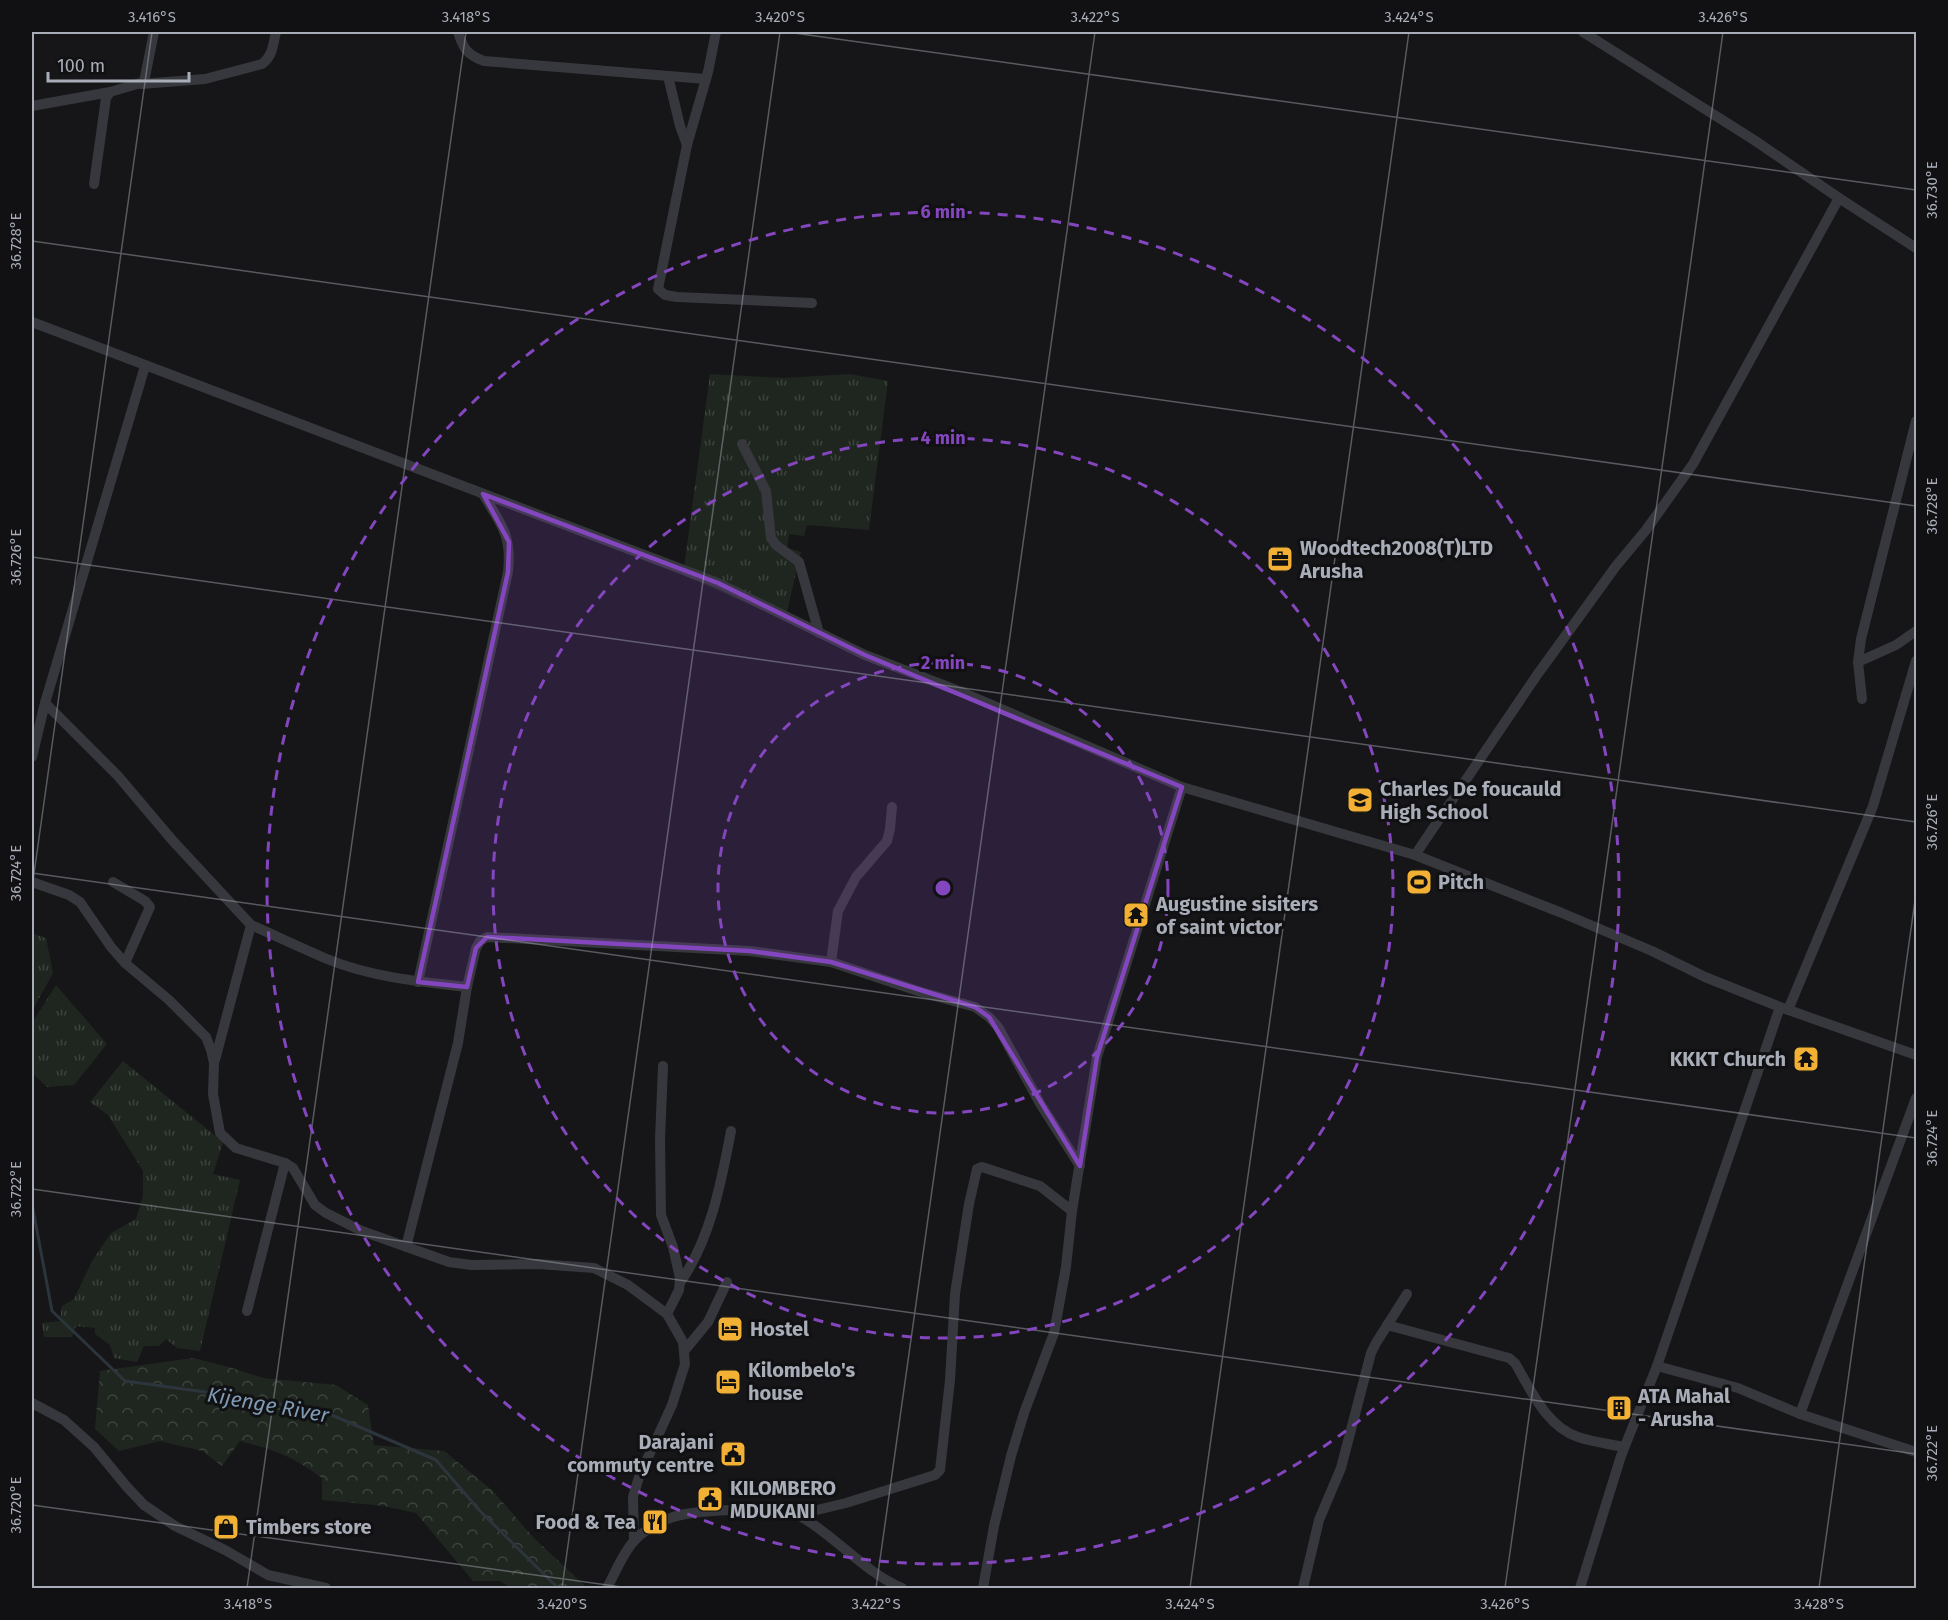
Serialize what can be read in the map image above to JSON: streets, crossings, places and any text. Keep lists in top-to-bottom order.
{
  "water": ["Kijenge River"],
  "places": {
    "office": ["Woodtech2008(T)LTD Arusha"],
    "school or university": ["Charles De foucauld High School"],
    "sports": ["Pitch"],
    "temple": ["Augustine sisiters of saint victor", "KKKT Church"],
    "hotel": ["Hostel", "Kilombelo's house"],
    "building": ["ATA Mahal - Arusha"],
    "public building": ["Darajani commuty centre", "KILOMBERO MDUKANI"],
    "restaurant": ["Food & Tea"],
    "shop": ["Timbers store"]
  },
  "scale_bar": "100 m",
  "coordinates": [
    "3.416°S",
    "3.418°S",
    "3.420°S",
    "3.422°S",
    "3.424°S",
    "3.426°S",
    "36.730°E",
    "36.728°E",
    "36.726°E",
    "36.724°E",
    "36.722°E",
    "36.720°E",
    "3.428°S"
  ],
  "rings": ["6 min", "4 min", "2 min"]
}
